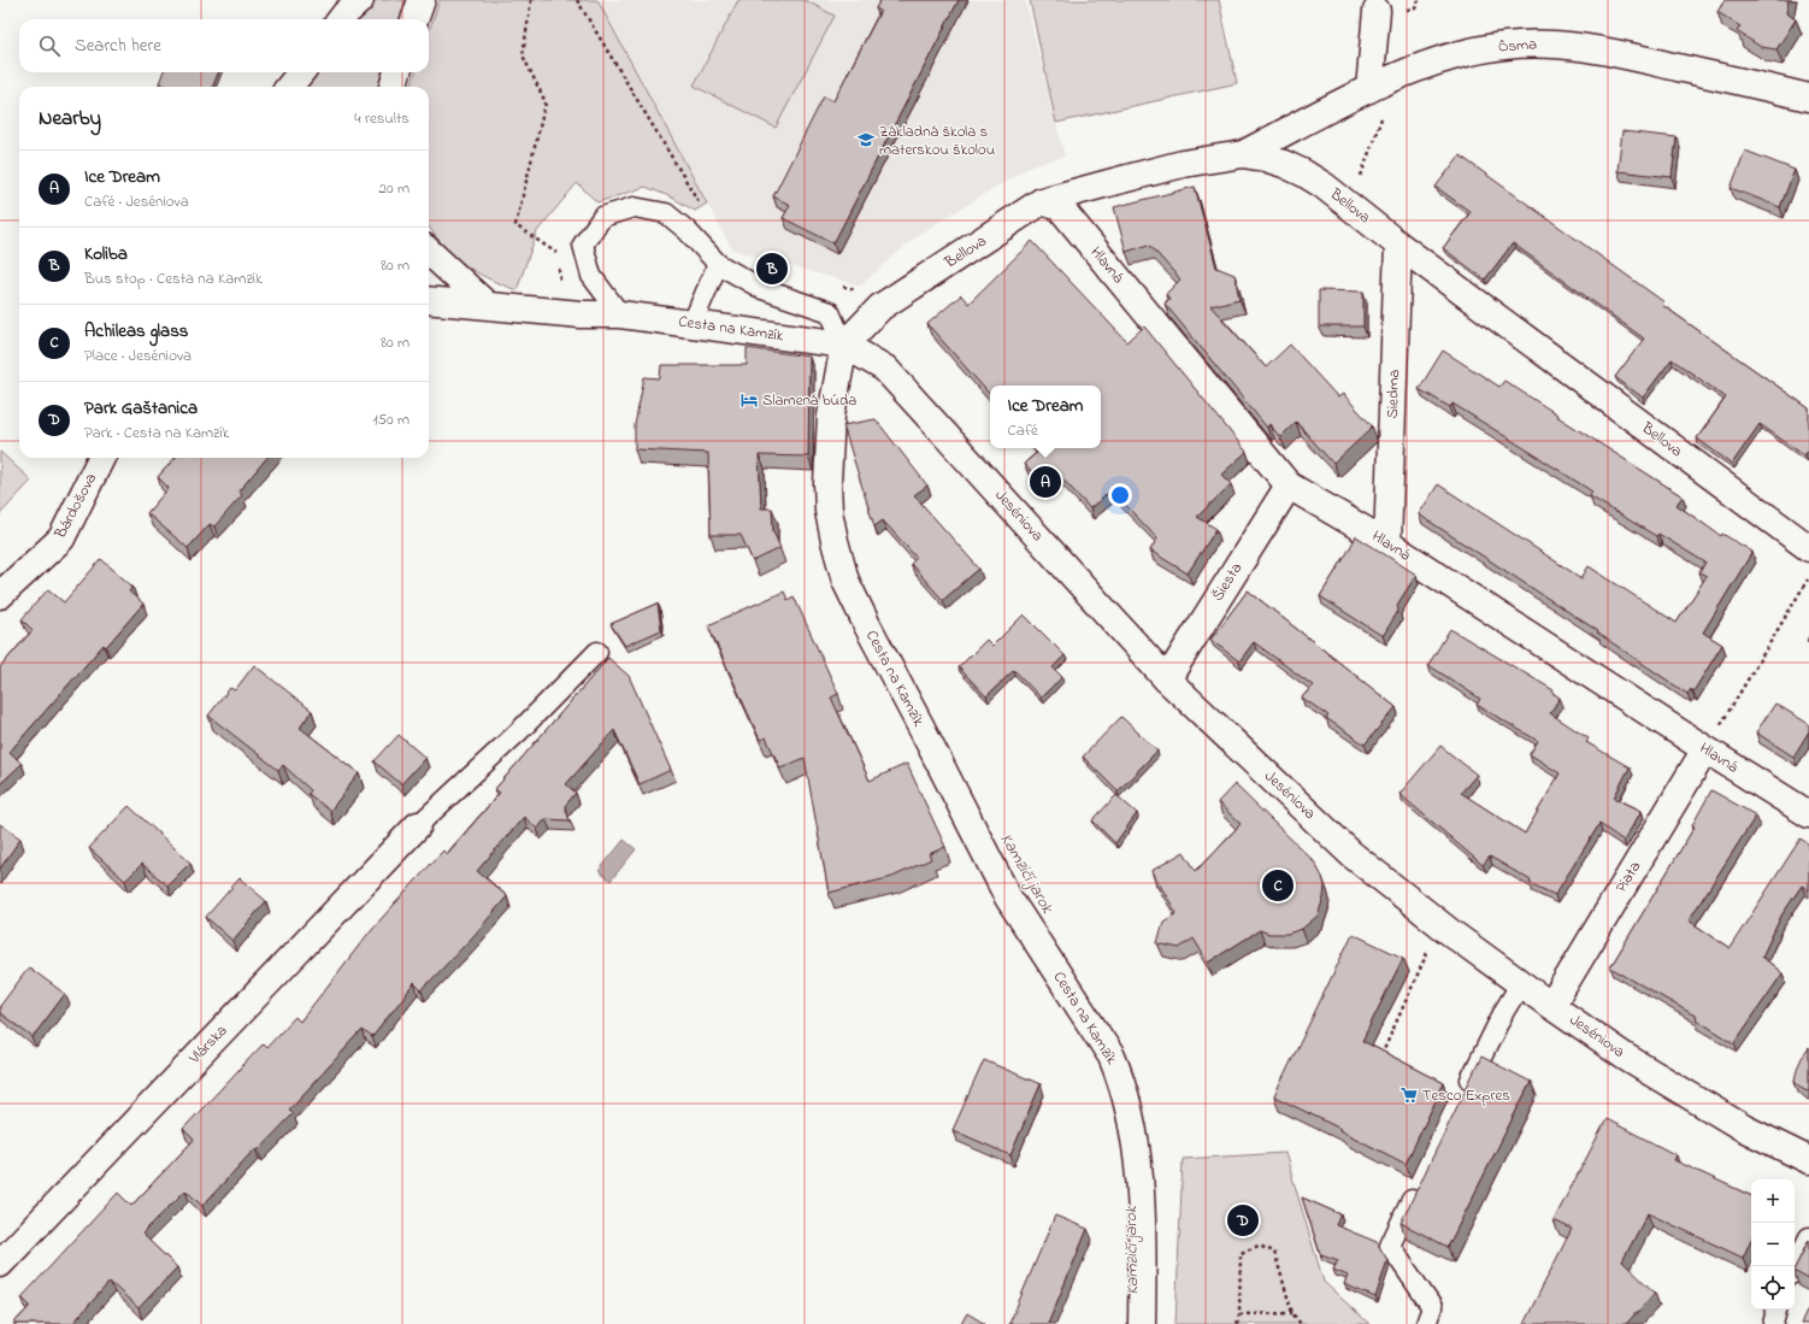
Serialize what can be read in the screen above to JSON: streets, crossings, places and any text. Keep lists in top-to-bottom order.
{
  "streets": {
    "street": [
      "Ôsma",
      "Bellova",
      "Hlavná",
      "Cesta na Kamzík",
      "Siedma",
      "Bárdošova",
      "Jeséniova",
      "Šiesta",
      "Piata",
      "Vlárska"
    ]
  },
  "crossings": [
    ["Ôsma", "Bellova"],
    ["Bellova", "Hlavná"],
    ["Bellova", "Cesta na Kamzík"],
    ["Bellova", "Siedma"],
    ["Bellova", "Jeséniova"],
    ["Hlavná", "Siedma"],
    ["Hlavná", "Šiesta"],
    ["Hlavná", "Piata"],
    ["Cesta na Kamzík", "Jeséniova"],
    ["Jeséniova", "Šiesta"],
    ["Jeséniova", "Piata"]
  ],
  "water": ["Kamzičí jarok"],
  "places": {
    "school or university": ["Základná škola s materskou školou"],
    "hotel": ["Slamená búda"],
    "supermarket": ["Tesco Expres"]
  },
  "page": {
    "search": "Search here",
    "heading": ["Nearby", "4 results"],
    "list": [
      {
        "mark": "A",
        "name": "Ice Dream",
        "note": "Café · Jeséniova",
        "value": "20 m"
      },
      {
        "mark": "B",
        "name": "Koliba",
        "note": "Bus stop · Cesta na Kamzík",
        "value": "80 m"
      },
      {
        "mark": "C",
        "name": "Achileas glass",
        "note": "Place · Jeséniova",
        "value": "80 m"
      },
      {
        "mark": "D",
        "name": "Park Gaštanica",
        "note": "Park · Cesta na Kamzík",
        "value": "150 m"
      }
    ],
    "pins": [
      "B",
      "A",
      "C",
      "D"
    ],
    "popup": ["Ice Dream", "Café"],
    "map_buttons": ["+", "−"]
  }
}
